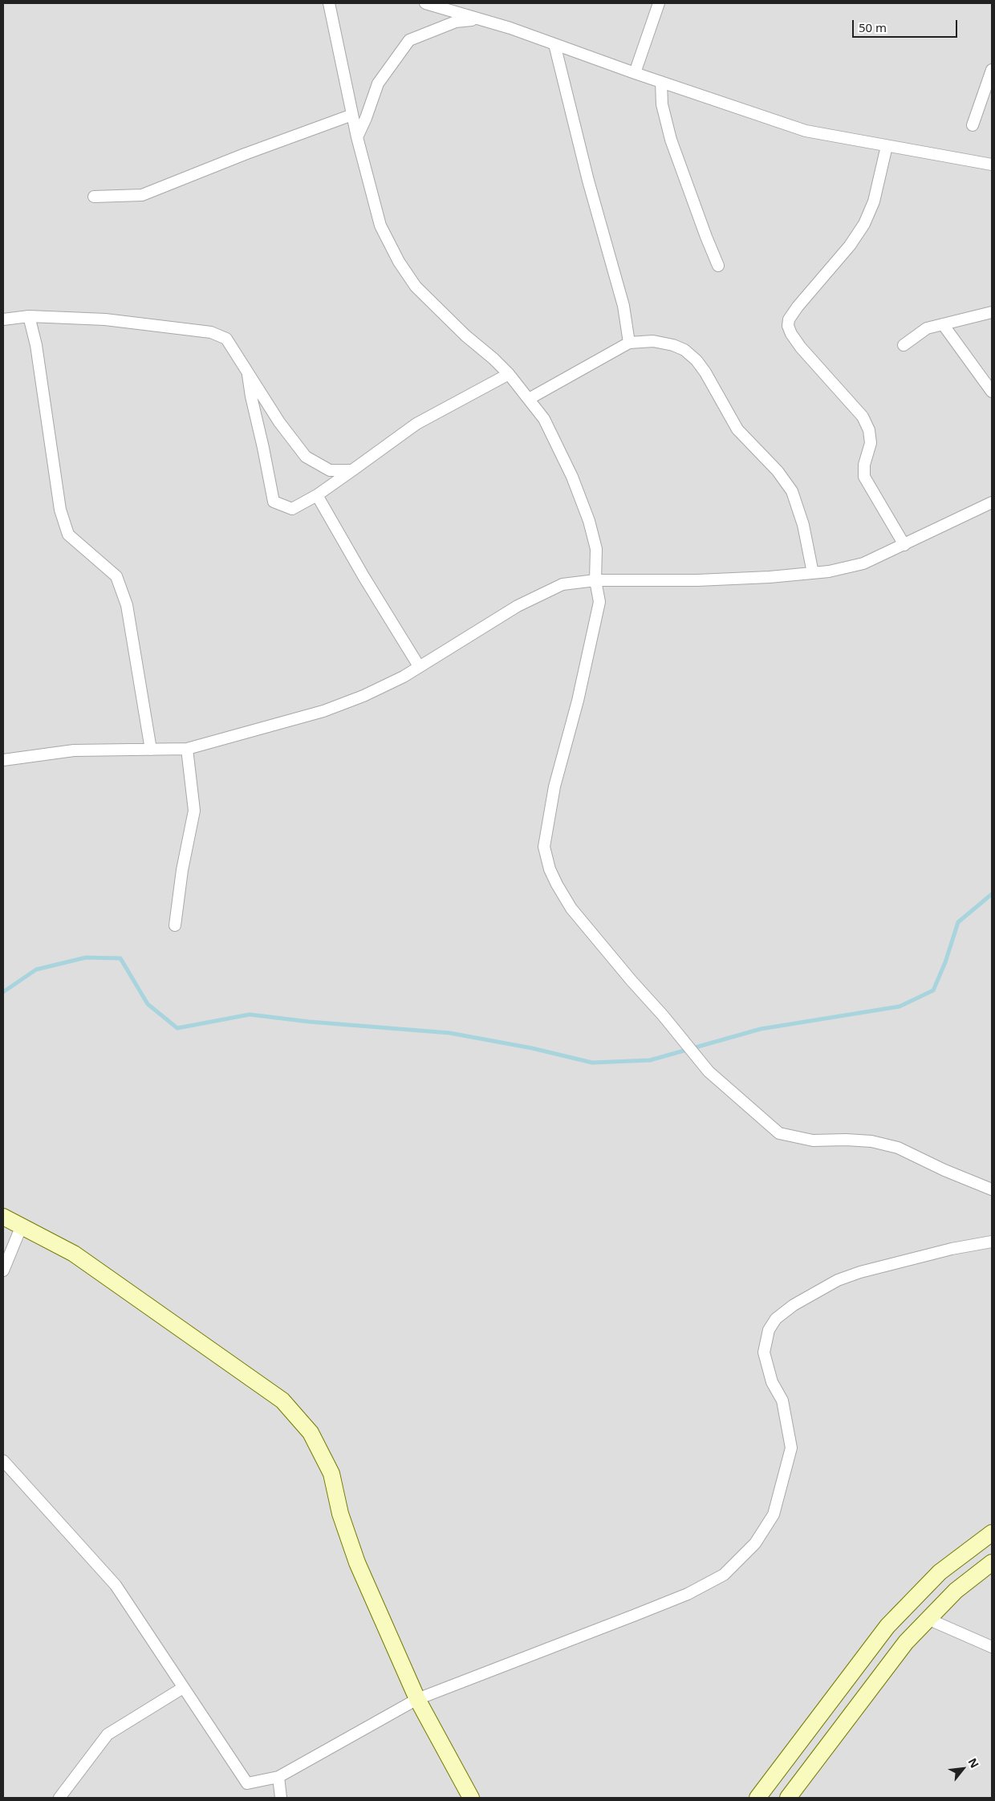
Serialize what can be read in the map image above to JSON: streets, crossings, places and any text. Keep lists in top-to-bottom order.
{
  "scale_bar": "50 m",
  "north": "top right"
}
